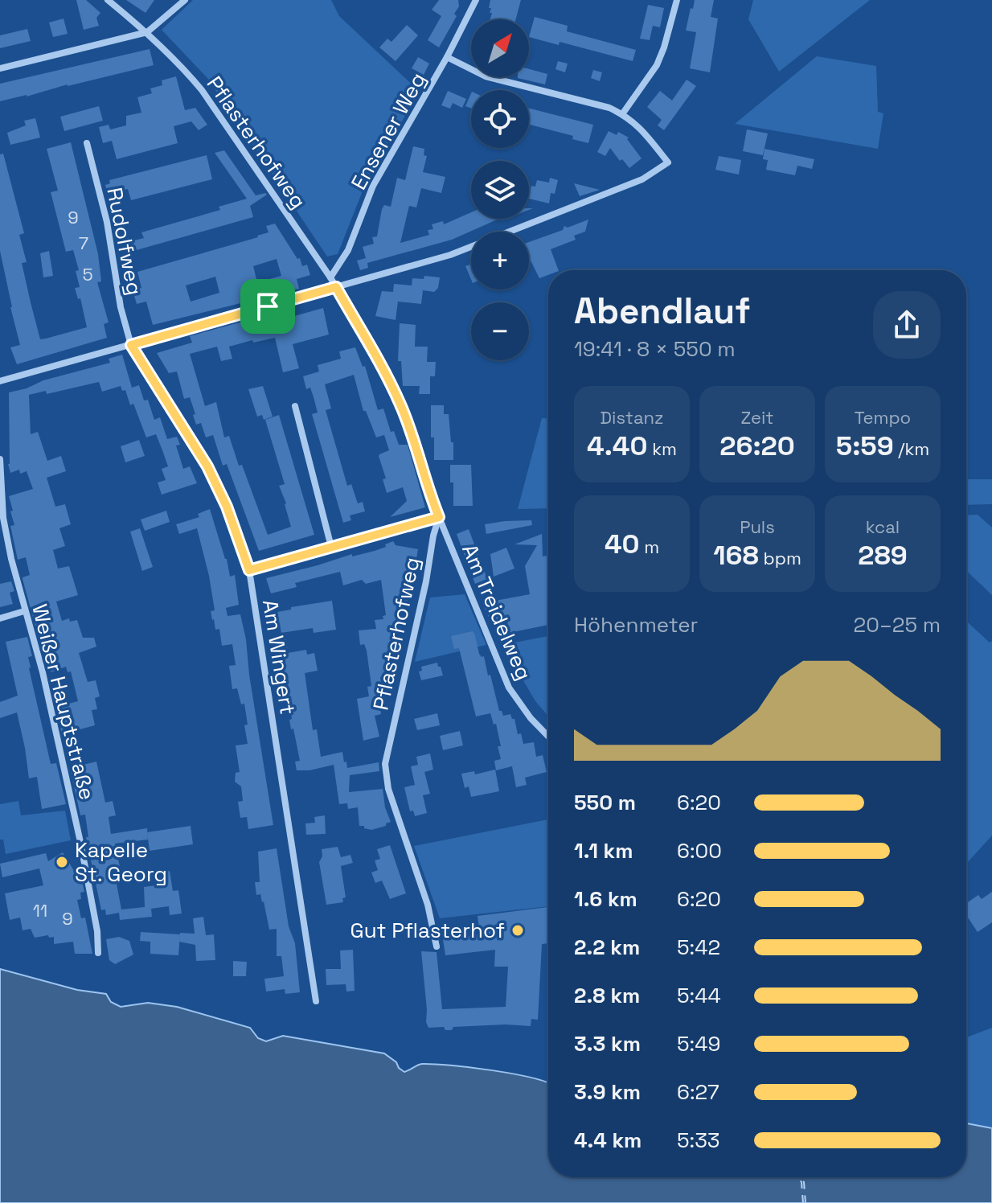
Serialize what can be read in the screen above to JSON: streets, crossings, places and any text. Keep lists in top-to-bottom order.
{
  "streets": {
    "street": [
      "Ensener Weg",
      "Pflasterhofweg",
      "Rudolfweg",
      "Am Treidelweg",
      "Am Wingert",
      "Weißer Hauptstraße"
    ]
  },
  "crossings": [
    ["Ensener Weg", "Pflasterhofweg"],
    ["Pflasterhofweg", "Am Treidelweg"],
    ["Rudolfweg", "Am Wingert"]
  ],
  "places": ["Kapelle St. Georg", "Gut Pflasterhof"],
  "house_numbers": [
    "9",
    "7",
    "5",
    "11",
    "9"
  ],
  "north": "top right",
  "page": {
    "map_buttons": ["+", "−"],
    "heading": ["Abendlauf", "19:41 · 8 × 550 m"],
    "stats": [
      ["Distanz", "4.40 km"],
      ["Zeit", "26:20"],
      ["Tempo", "5:59 /km"],
      ["40 m"],
      ["Puls", "168 bpm"],
      ["kcal", "289"]
    ],
    "chart": ["Höhenmeter", "20–25 m"],
    "list": [
      {
        "name": "550 m",
        "note": "6:20"
      },
      {
        "name": "1.1 km",
        "note": "6:00"
      },
      {
        "name": "1.6 km",
        "note": "6:20"
      },
      {
        "name": "2.2 km",
        "note": "5:42"
      },
      {
        "name": "2.8 km",
        "note": "5:44"
      },
      {
        "name": "3.3 km",
        "note": "5:49"
      },
      {
        "name": "3.9 km",
        "note": "6:27"
      },
      {
        "name": "4.4 km",
        "note": "5:33"
      }
    ]
  }
}
